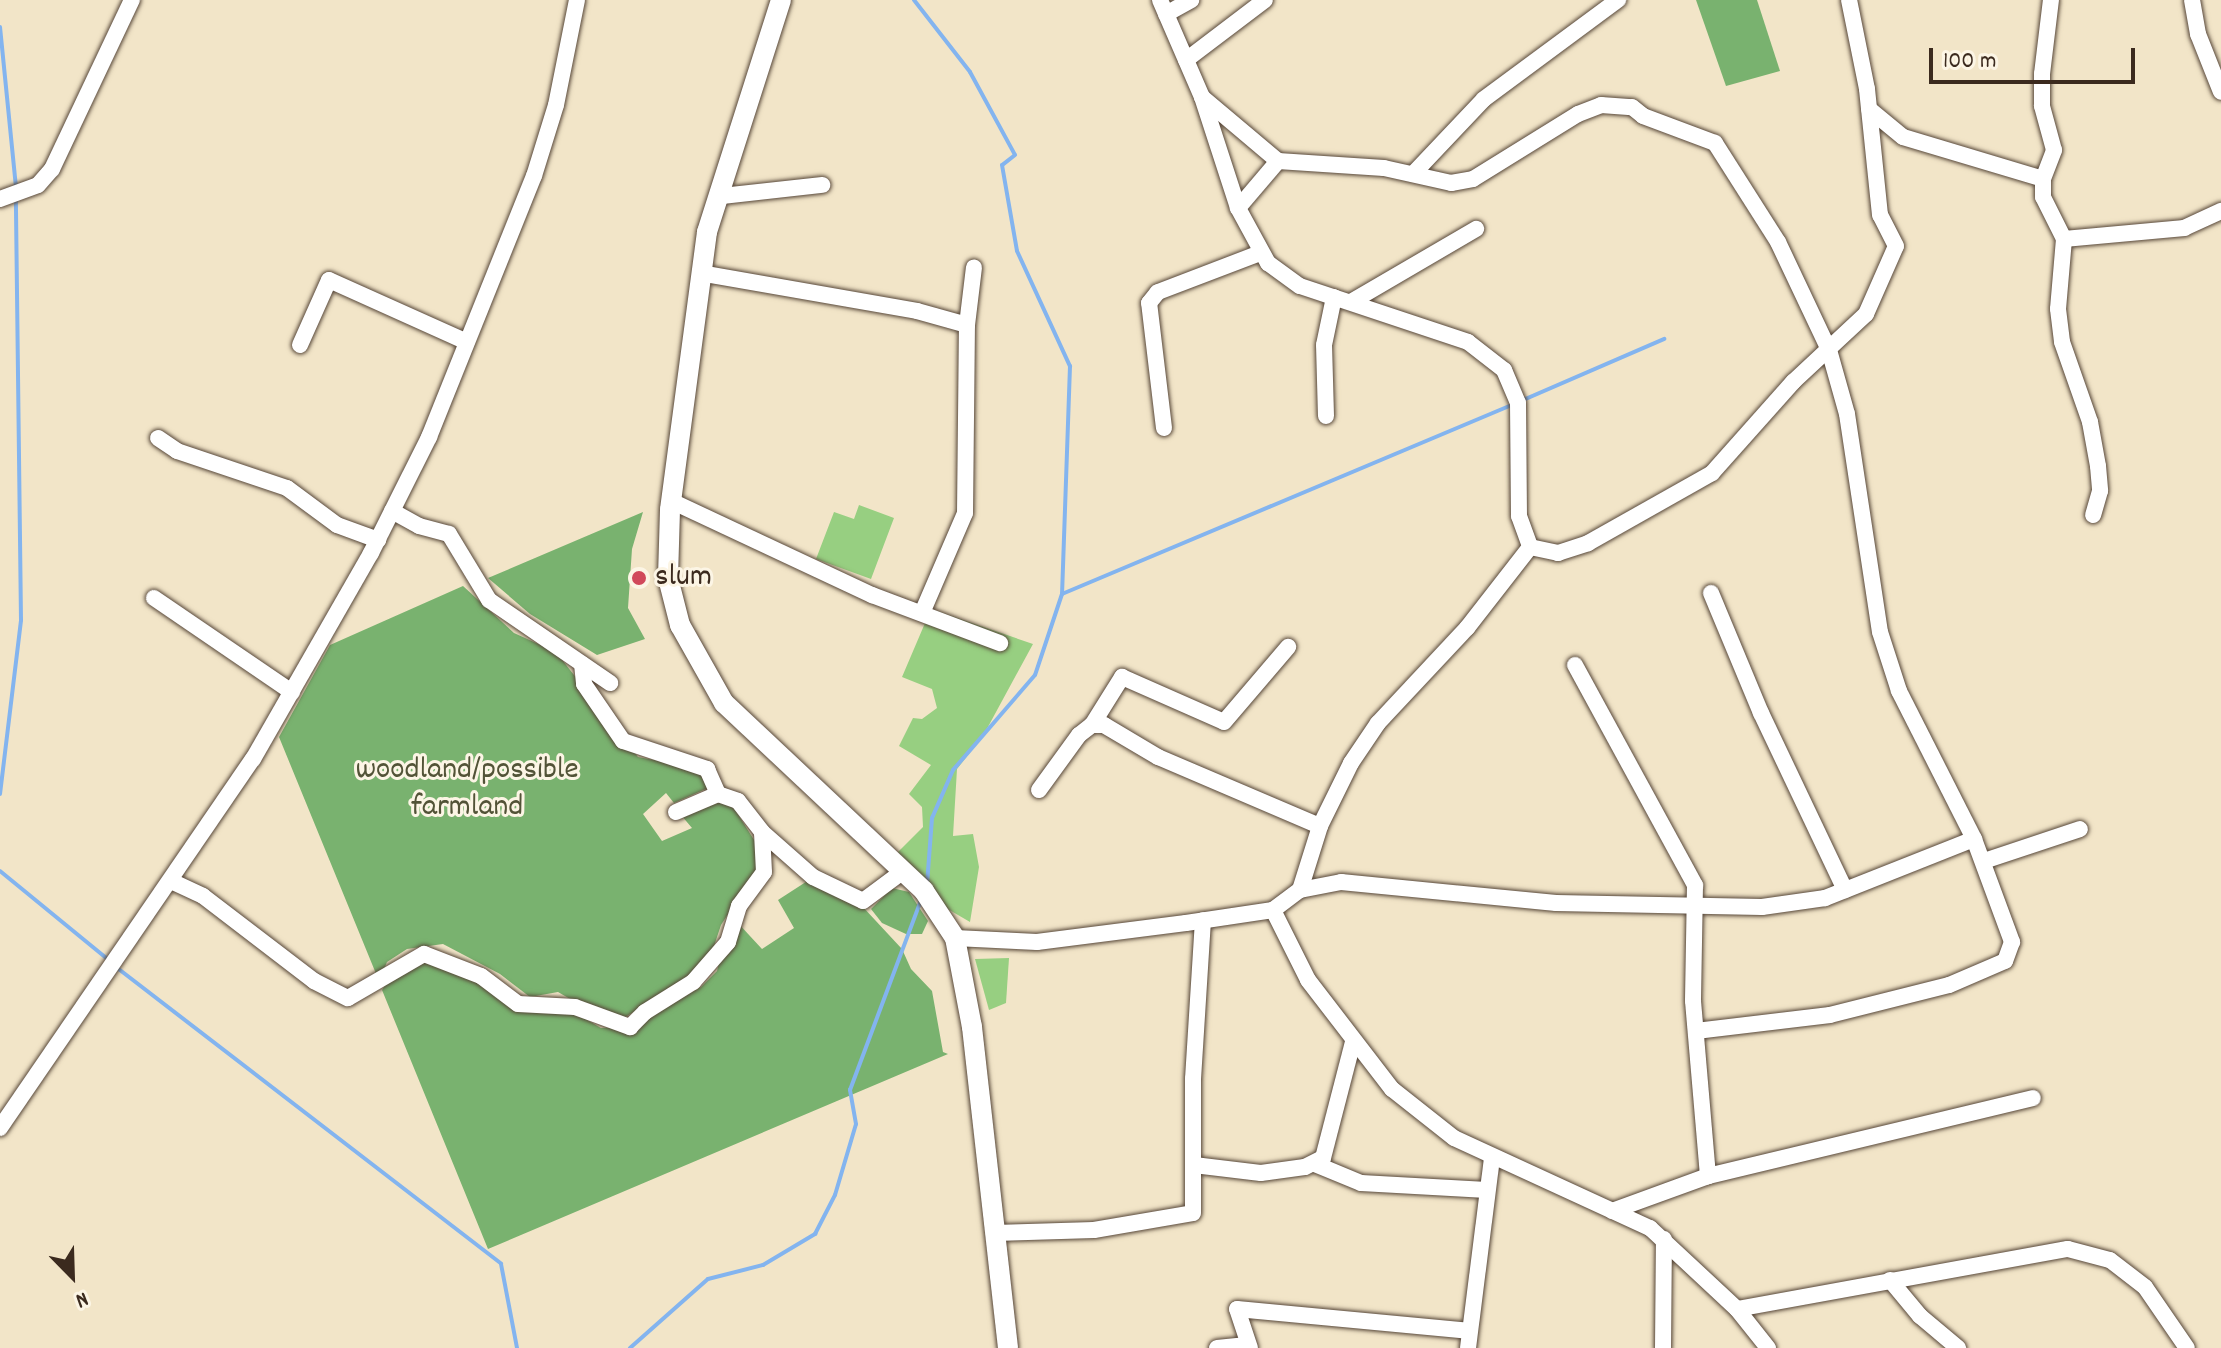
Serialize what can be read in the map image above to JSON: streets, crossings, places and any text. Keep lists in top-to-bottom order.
{
  "parks": ["woodland/possible farmland"],
  "places": ["slum"],
  "scale_bar": "100 m",
  "north": "bottom right"
}
